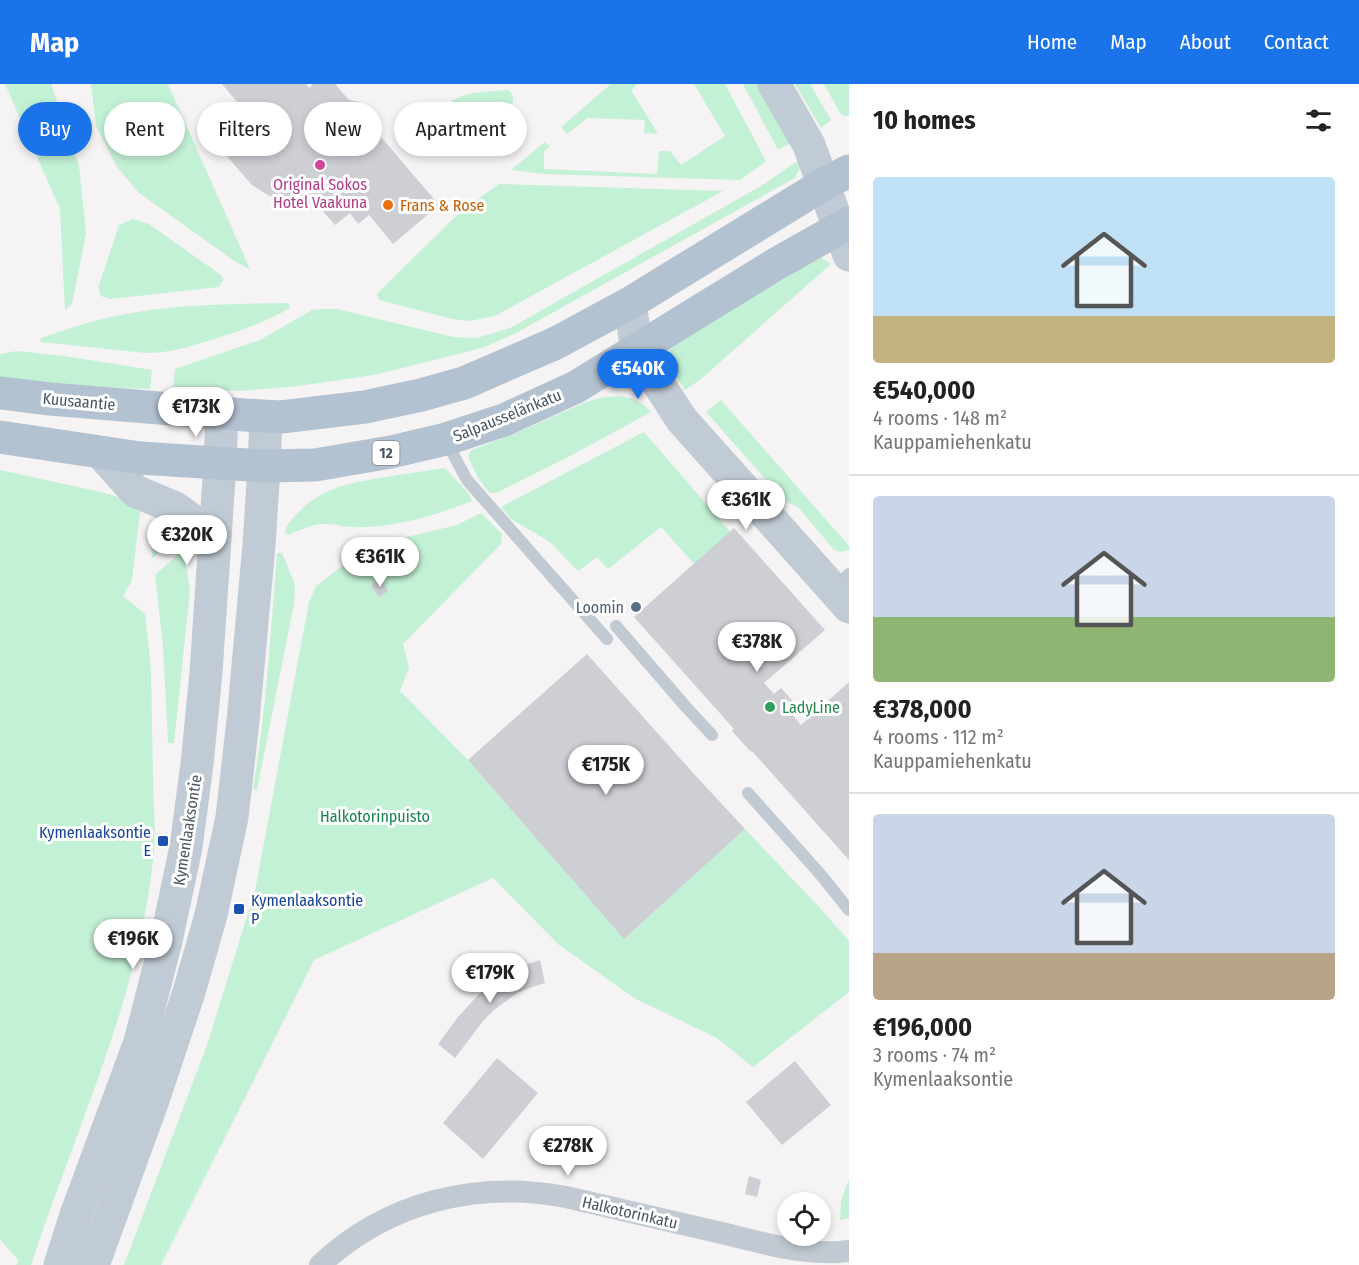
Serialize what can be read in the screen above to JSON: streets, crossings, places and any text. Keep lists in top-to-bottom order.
{
  "streets": {
    "main road": [
      "Kuusaantie",
      "Salpausselänkatu",
      "12",
      "Kymenlaaksontie"
    ],
    "street": ["Halkotorinkatu"]
  },
  "crossings": [
    ["Kuusaantie", "Kymenlaaksontie"],
    ["Salpausselänkatu", "12"],
    ["12", "Kymenlaaksontie"]
  ],
  "parks": ["Halkotorinpuisto"],
  "places": {
    "other": [
      "Original Sokos Hotel Vaakuna",
      "Frans & Rose",
      "Loomin",
      "LadyLine"
    ],
    "transit": ["Kymenlaaksontie E", "Kymenlaaksontie P"]
  },
  "page": {
    "header": "Map",
    "nav": [
      "Home",
      "Map",
      "About",
      "Contact"
    ],
    "heading": "10 homes",
    "chip": [
      "Buy",
      "Rent",
      "Filters",
      "New",
      "Apartment"
    ],
    "list": [
      {
        "name": "€540,000",
        "note": "4 rooms · 148 m² · Kauppamiehenkatu"
      },
      {
        "name": "€378,000",
        "note": "4 rooms · 112 m² · Kauppamiehenkatu"
      },
      {
        "name": "€196,000",
        "note": "3 rooms · 74 m² · Kymenlaaksontie"
      }
    ],
    "price": [
      "€540K",
      "€173K",
      "€361K",
      "€320K",
      "€361K",
      "€378K",
      "€175K",
      "€196K",
      "€179K",
      "€278K"
    ]
  }
}
